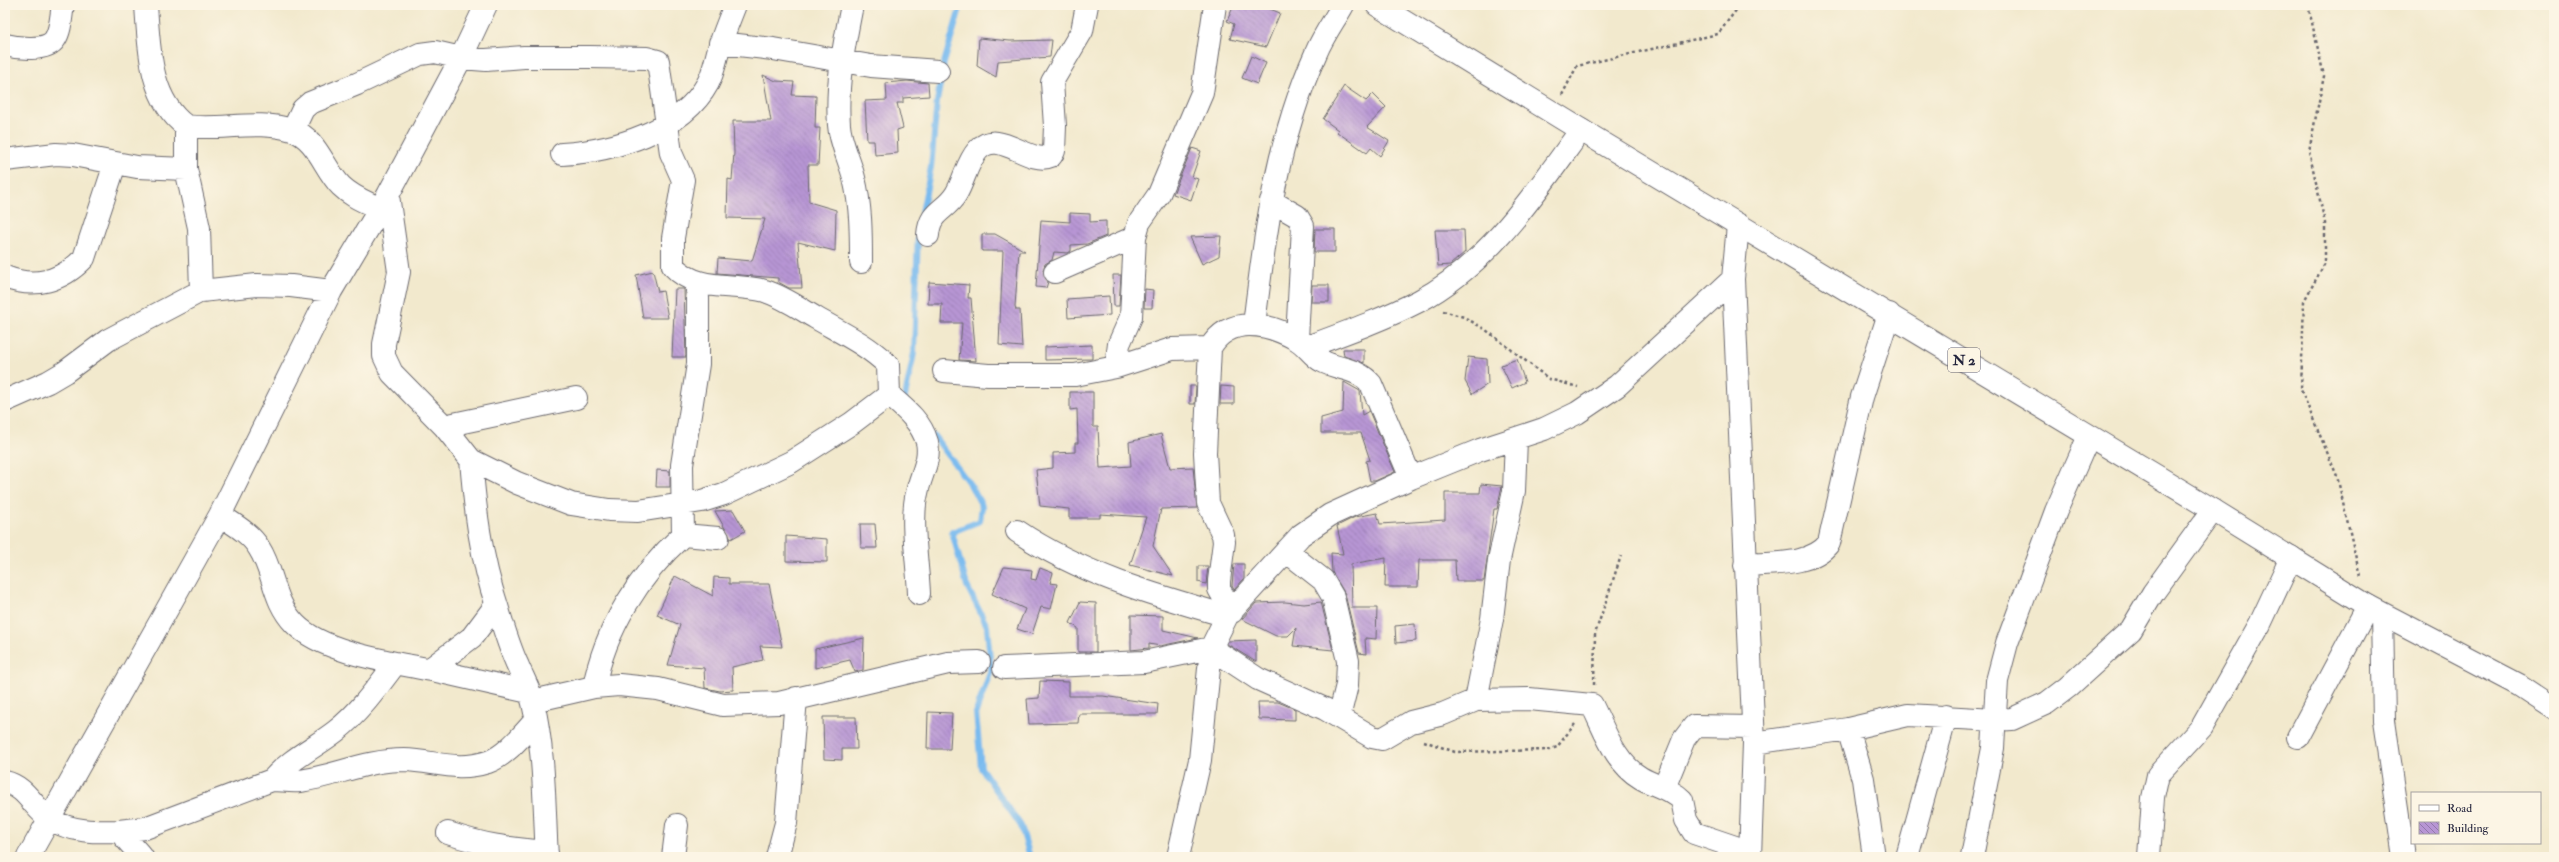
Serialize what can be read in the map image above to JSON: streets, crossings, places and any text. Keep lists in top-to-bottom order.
{
  "streets": {
    "street": ["N 2"]
  },
  "legend": ["Road", "Building"]
}
